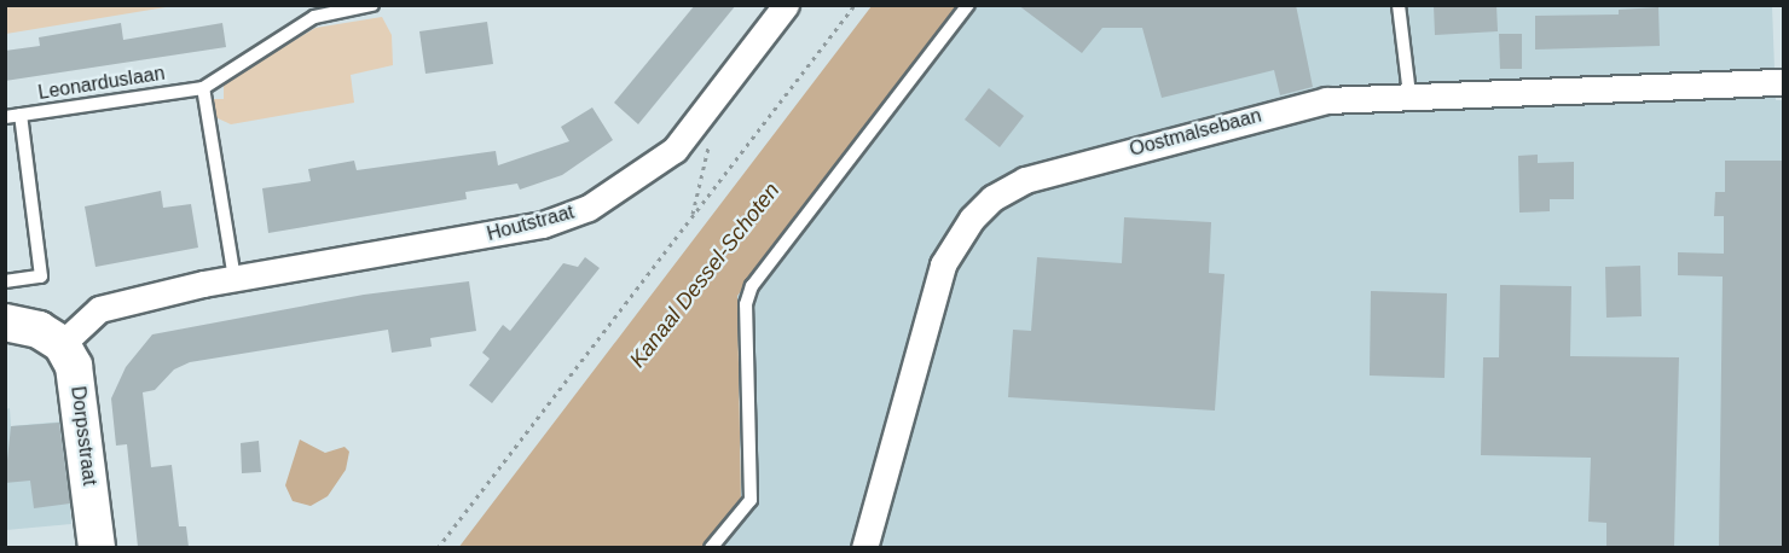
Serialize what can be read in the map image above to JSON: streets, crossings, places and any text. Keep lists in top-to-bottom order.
{
  "streets": {
    "street": ["Oostmalsebaan", "Houtstraat", "Dorpsstraat"],
    "lane": ["Leonarduslaan"]
  },
  "crossings": [
    ["Houtstraat", "Dorpsstraat"]
  ],
  "water": ["Kanaal Dessel-Schoten"]
}
